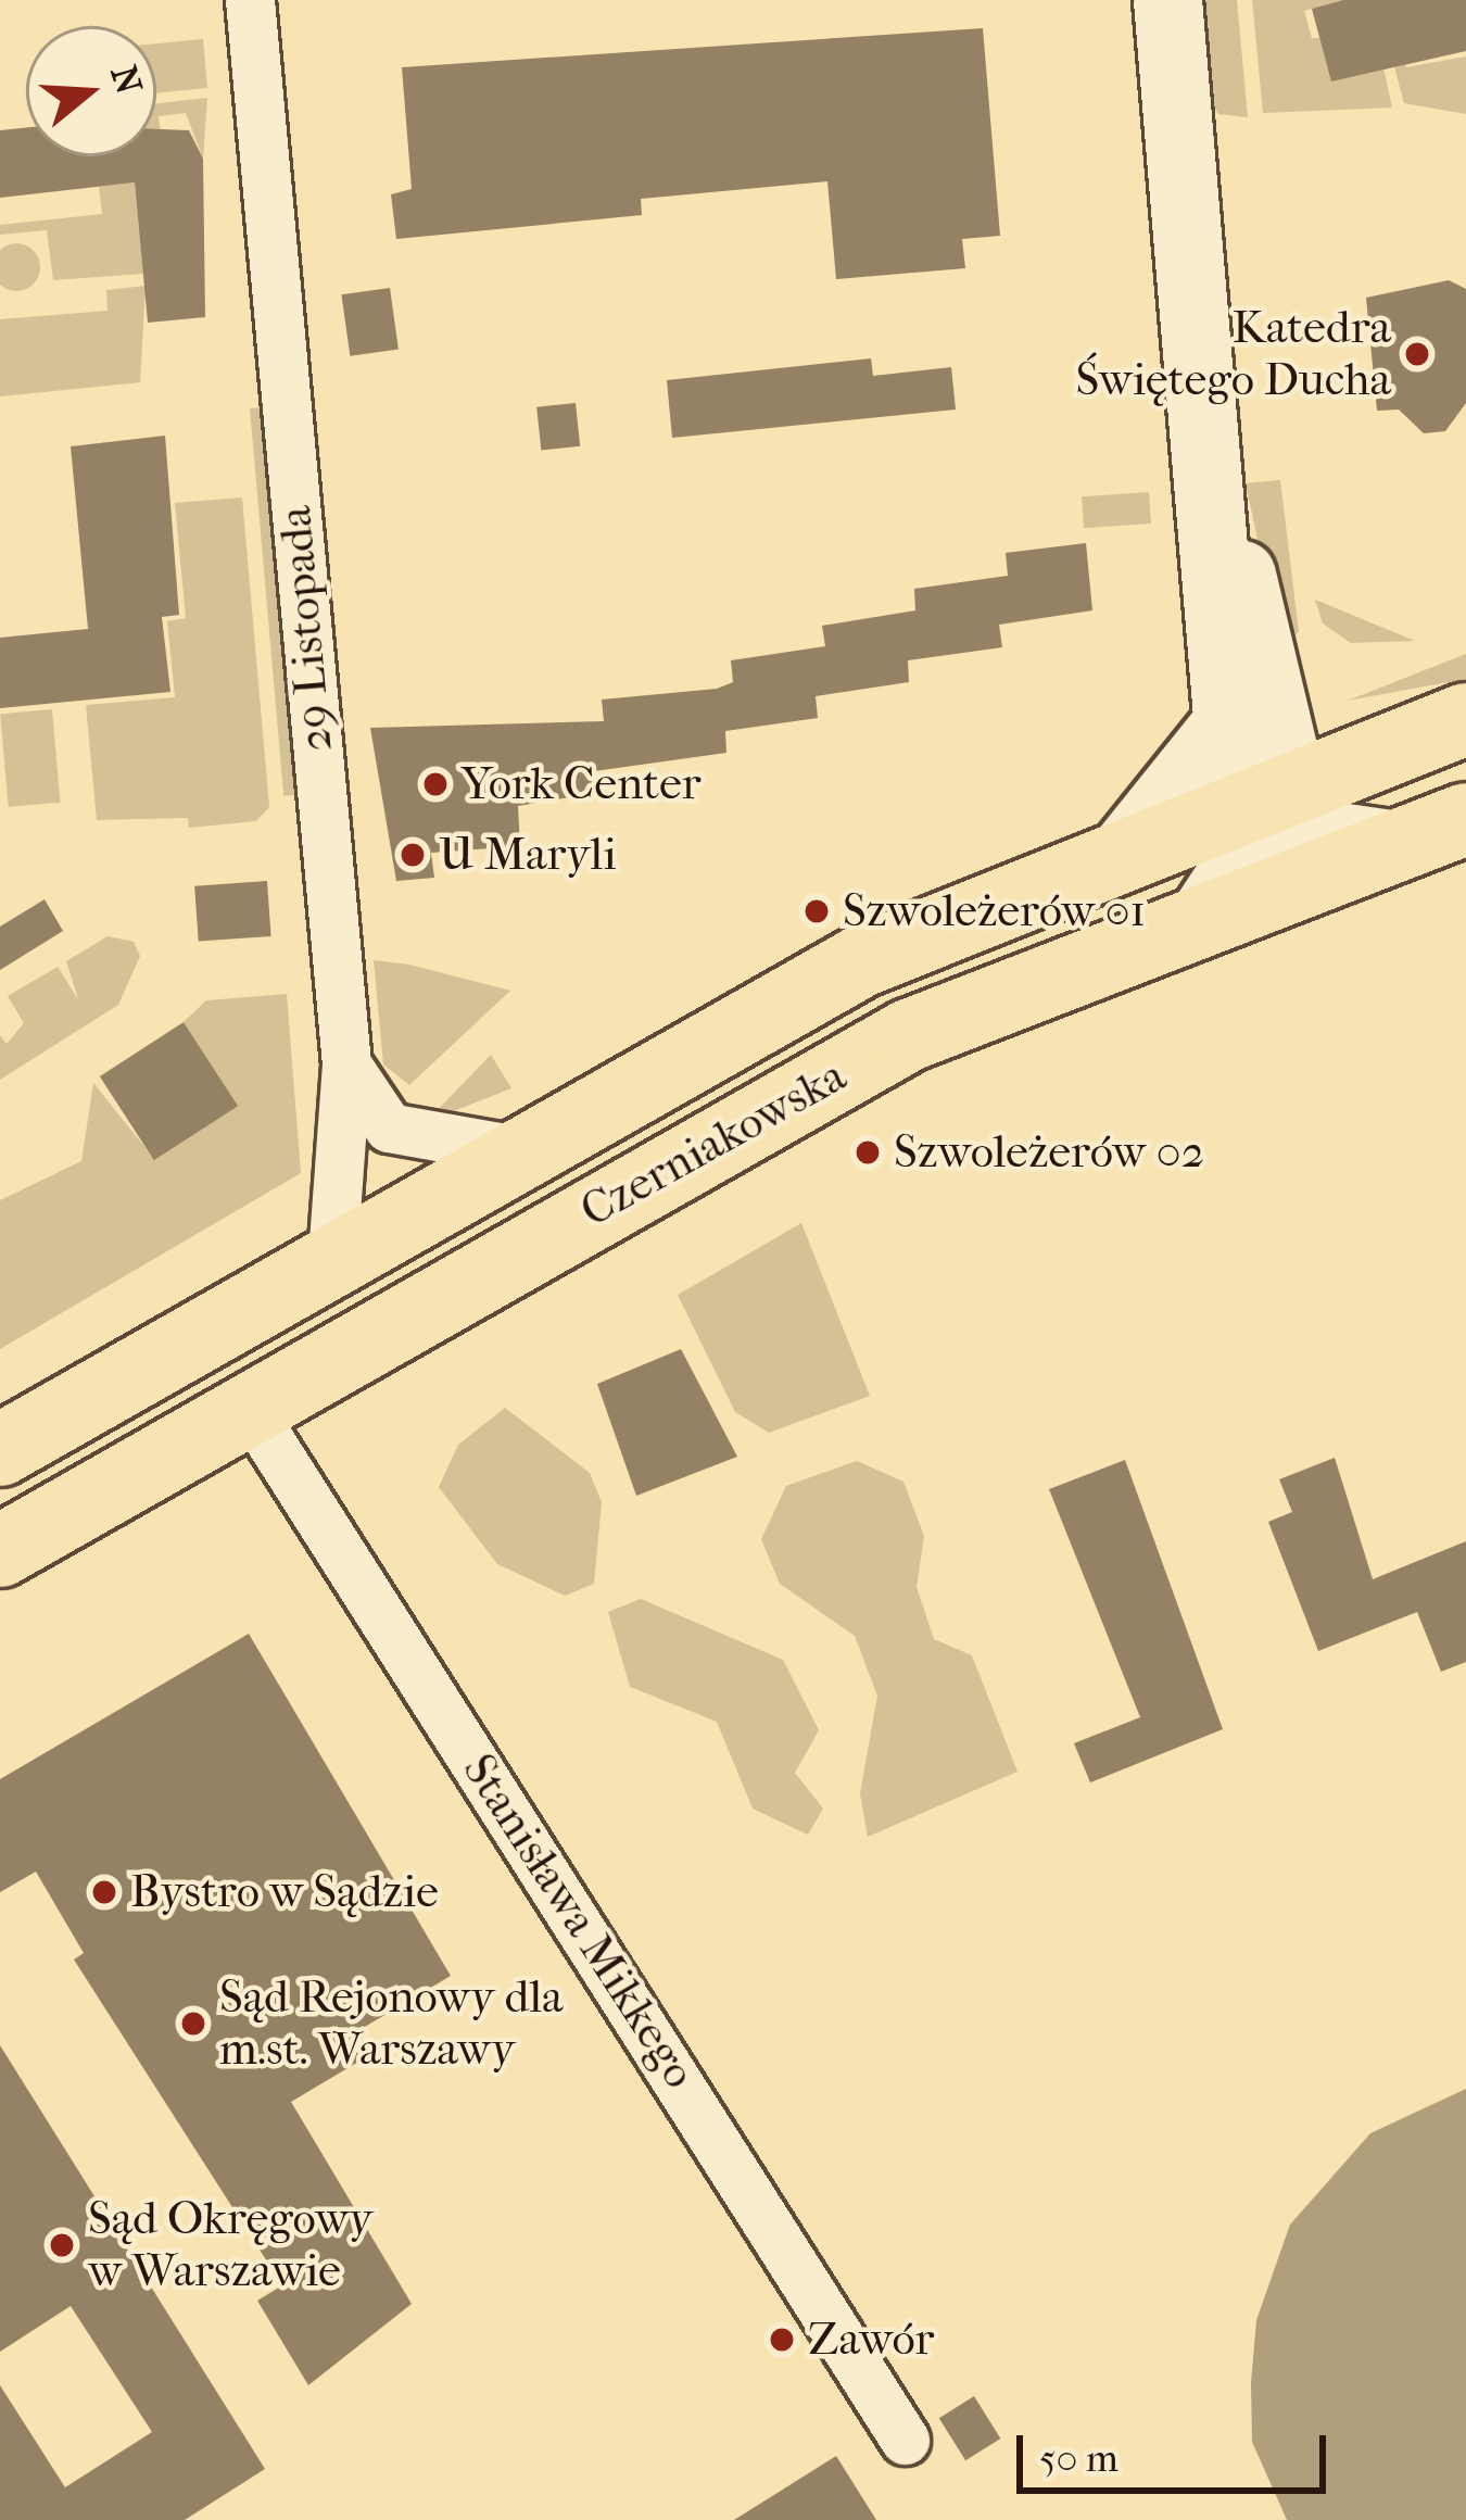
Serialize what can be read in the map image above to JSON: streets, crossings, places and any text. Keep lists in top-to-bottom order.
{
  "streets": {
    "main road": ["Czerniakowska"],
    "street": ["29 Listopada", "Stanisława Mikkego"]
  },
  "crossings": [
    ["29 Listopada", "Czerniakowska"],
    ["Czerniakowska", "Stanisława Mikkego"]
  ],
  "places": [
    "Katedra Świętego Ducha",
    "York Center",
    "U Maryli",
    "Szwoleżerów 01",
    "Szwoleżerów 02",
    "Bystro w Sądzie",
    "Sąd Rejonowy dla m.st. Warszawy",
    "Sąd Okręgowy w Warszawie",
    "Zawór"
  ],
  "scale_bar": "50 m",
  "north": "right"
}
